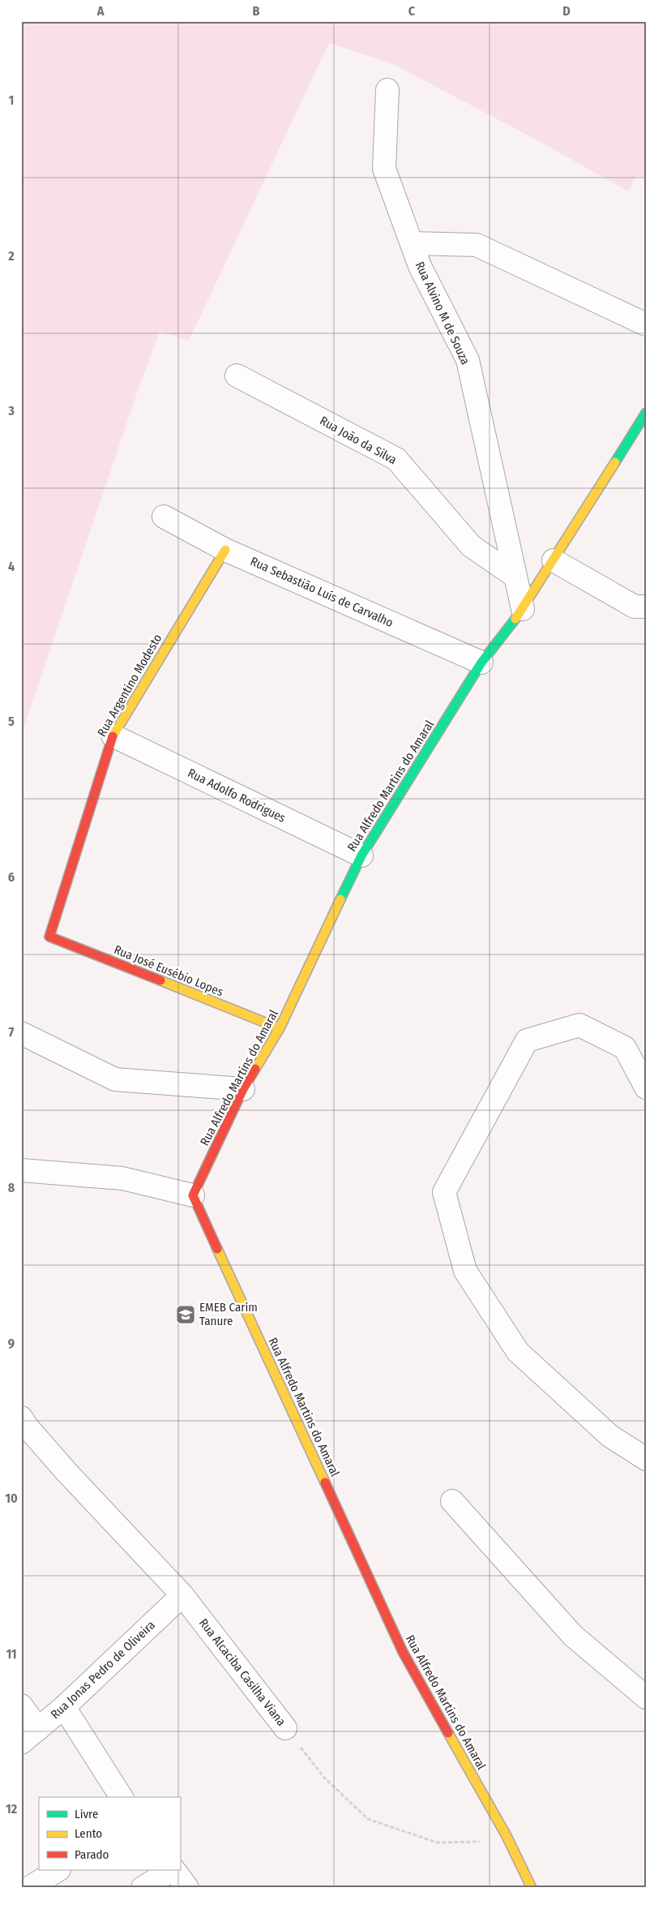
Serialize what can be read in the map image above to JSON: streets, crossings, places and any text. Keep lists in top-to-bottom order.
{
  "streets": {
    "street": [
      "Rua Alvino M de Souza",
      "Rua João da Silva",
      "Rua Sebastião Luís de Carvalho",
      "Rua Argentino Modesto",
      "Rua Alfredo Martins do Amaral",
      "Rua Adolfo Rodrigues",
      "Rua José Eusébio Lopes",
      "Rua Jonas Pedro de Oliveira",
      "Rua Alcaciba Casilha Viana"
    ]
  },
  "crossings": [
    ["Rua Alvino M de Souza", "Rua João da Silva"],
    ["Rua Alvino M de Souza", "Rua Alfredo Martins do Amaral"],
    ["Rua Sebastião Luís de Carvalho", "Rua Argentino Modesto"],
    ["Rua Sebastião Luís de Carvalho", "Rua Alfredo Martins do Amaral"],
    ["Rua Argentino Modesto", "Rua Adolfo Rodrigues"],
    ["Rua Argentino Modesto", "Rua José Eusébio Lopes"],
    ["Rua Alfredo Martins do Amaral", "Rua Adolfo Rodrigues"],
    ["Rua Alfredo Martins do Amaral", "Rua José Eusébio Lopes"],
    ["Rua Alfredo Martins do Amaral", "Rua Alcaciba Casilha Viana"],
    ["Rua Jonas Pedro de Oliveira", "Rua Alcaciba Casilha Viana"]
  ],
  "places": {
    "school or university": ["EMEB Carim Tanure"]
  },
  "legend": ["Livre", "Lento", "Parado"],
  "grid": {
    "columns": [
      "A",
      "B",
      "C",
      "D"
    ],
    "rows": [
      "1",
      "2",
      "3",
      "4",
      "5",
      "6",
      "7",
      "8",
      "9",
      "10",
      "11",
      "12"
    ]
  }
}
